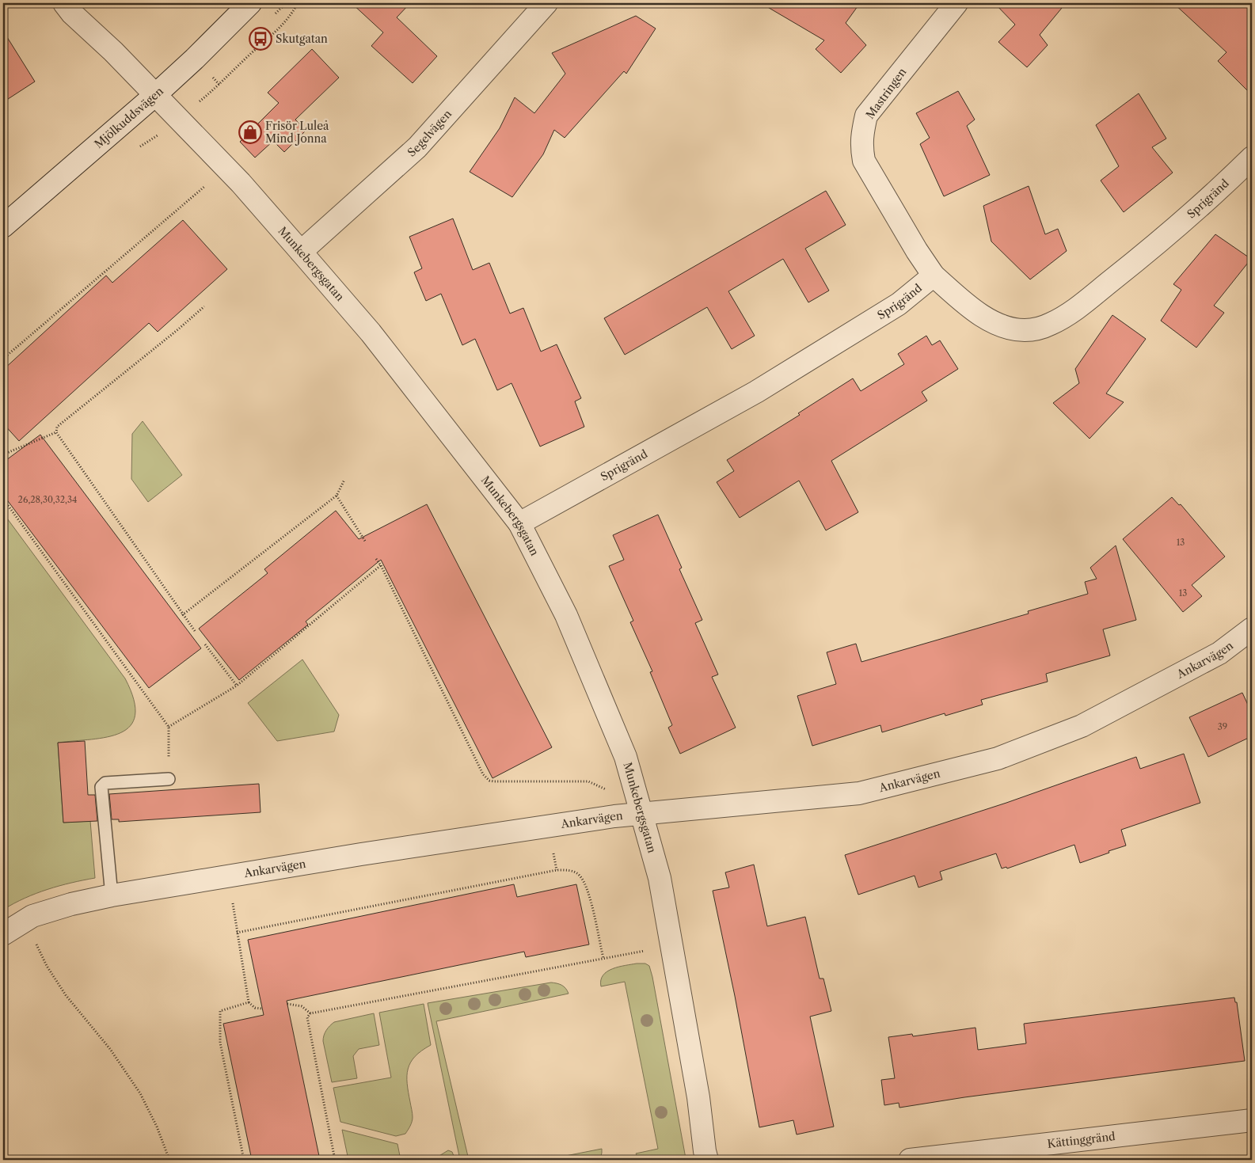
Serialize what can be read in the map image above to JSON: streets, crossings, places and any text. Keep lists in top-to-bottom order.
{
  "streets": {
    "street": [
      "Mastringen",
      "Mjölkuddsvägen",
      "Segelvägen",
      "Sprigränd",
      "Munkebergsgatan",
      "Ankarvägen",
      "Kättinggränd"
    ]
  },
  "crossings": [
    ["Mastringen", "Sprigränd"],
    ["Mjölkuddsvägen", "Munkebergsgatan"],
    ["Segelvägen", "Munkebergsgatan"],
    ["Sprigränd", "Munkebergsgatan"],
    ["Munkebergsgatan", "Ankarvägen"]
  ],
  "places": {
    "bus stop": ["Skutgatan"],
    "shop": ["Frisör Luleå Mind Jonna"]
  },
  "house_numbers": [
    "26,28,30,32,34",
    "13",
    "13",
    "39"
  ]
}
